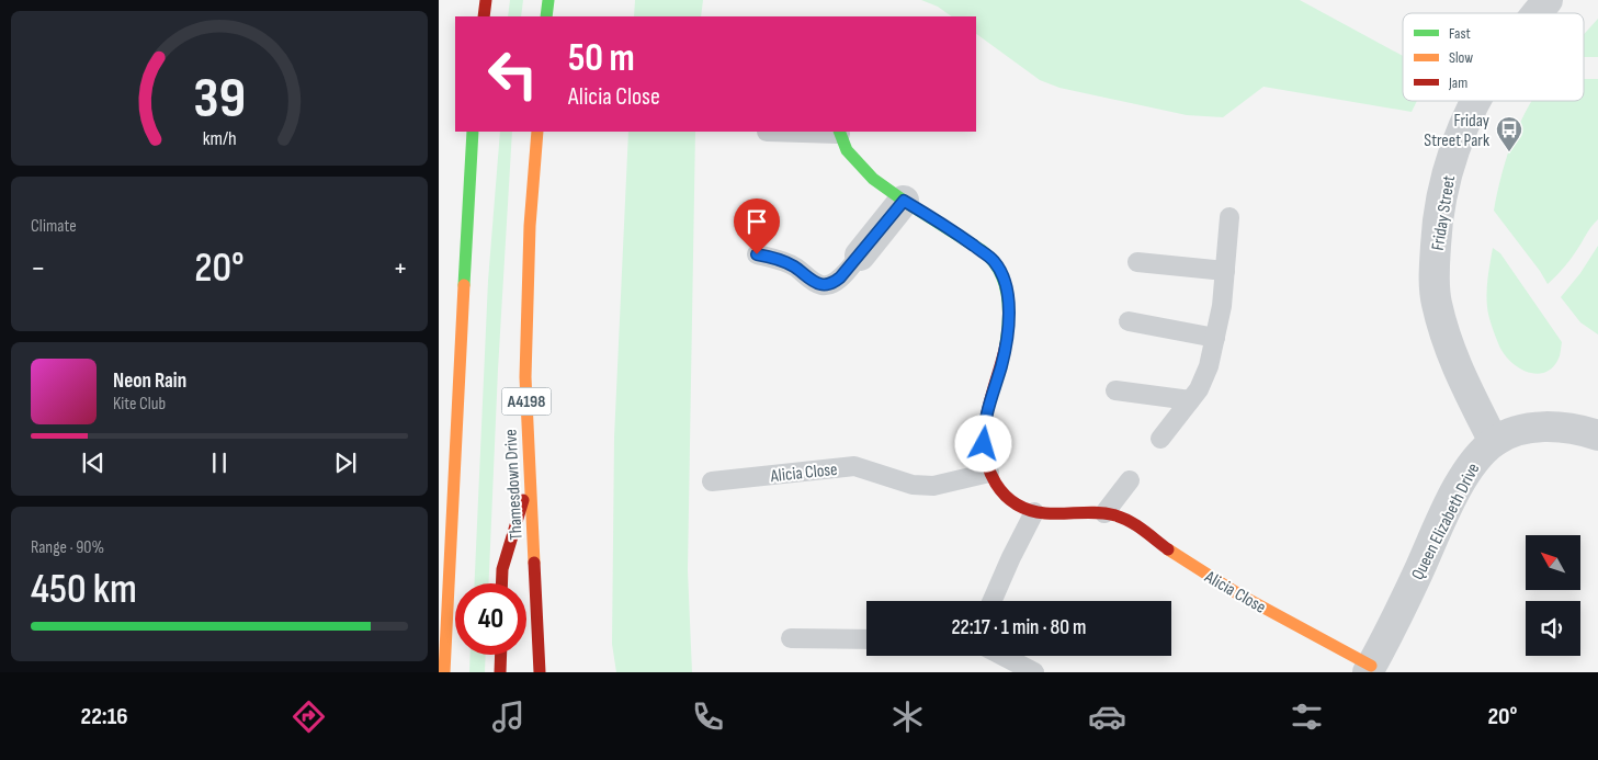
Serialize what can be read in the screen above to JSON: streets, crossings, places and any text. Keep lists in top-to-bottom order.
{
  "streets": {
    "main road": ["A4198", "Alicia Close", "Thamesdown Drive"],
    "street": ["Friday Street", "Queen Elizabeth Drive"]
  },
  "crossings": [
    ["Friday Street", "Queen Elizabeth Drive"],
    ["Alicia Close", "Queen Elizabeth Drive"]
  ],
  "places": {
    "bus stop": ["Friday Street Park"]
  },
  "legend": ["Fast", "Slow", "Jam"],
  "north": "top left",
  "page": {
    "turn": ["50 m", "Alicia Close"],
    "tile": [
      "Climate",
      ["Range · 90%", "450 km"]
    ],
    "heat": ["−", "20°", "+"],
    "song": ["Neon Rain", "Kite Club"],
    "limit": "40",
    "trip": "22:17 · 1 min · 80 m",
    "tabs": ["22:16", "20°"],
    "gauge": ["39", "km/h"]
  }
}
